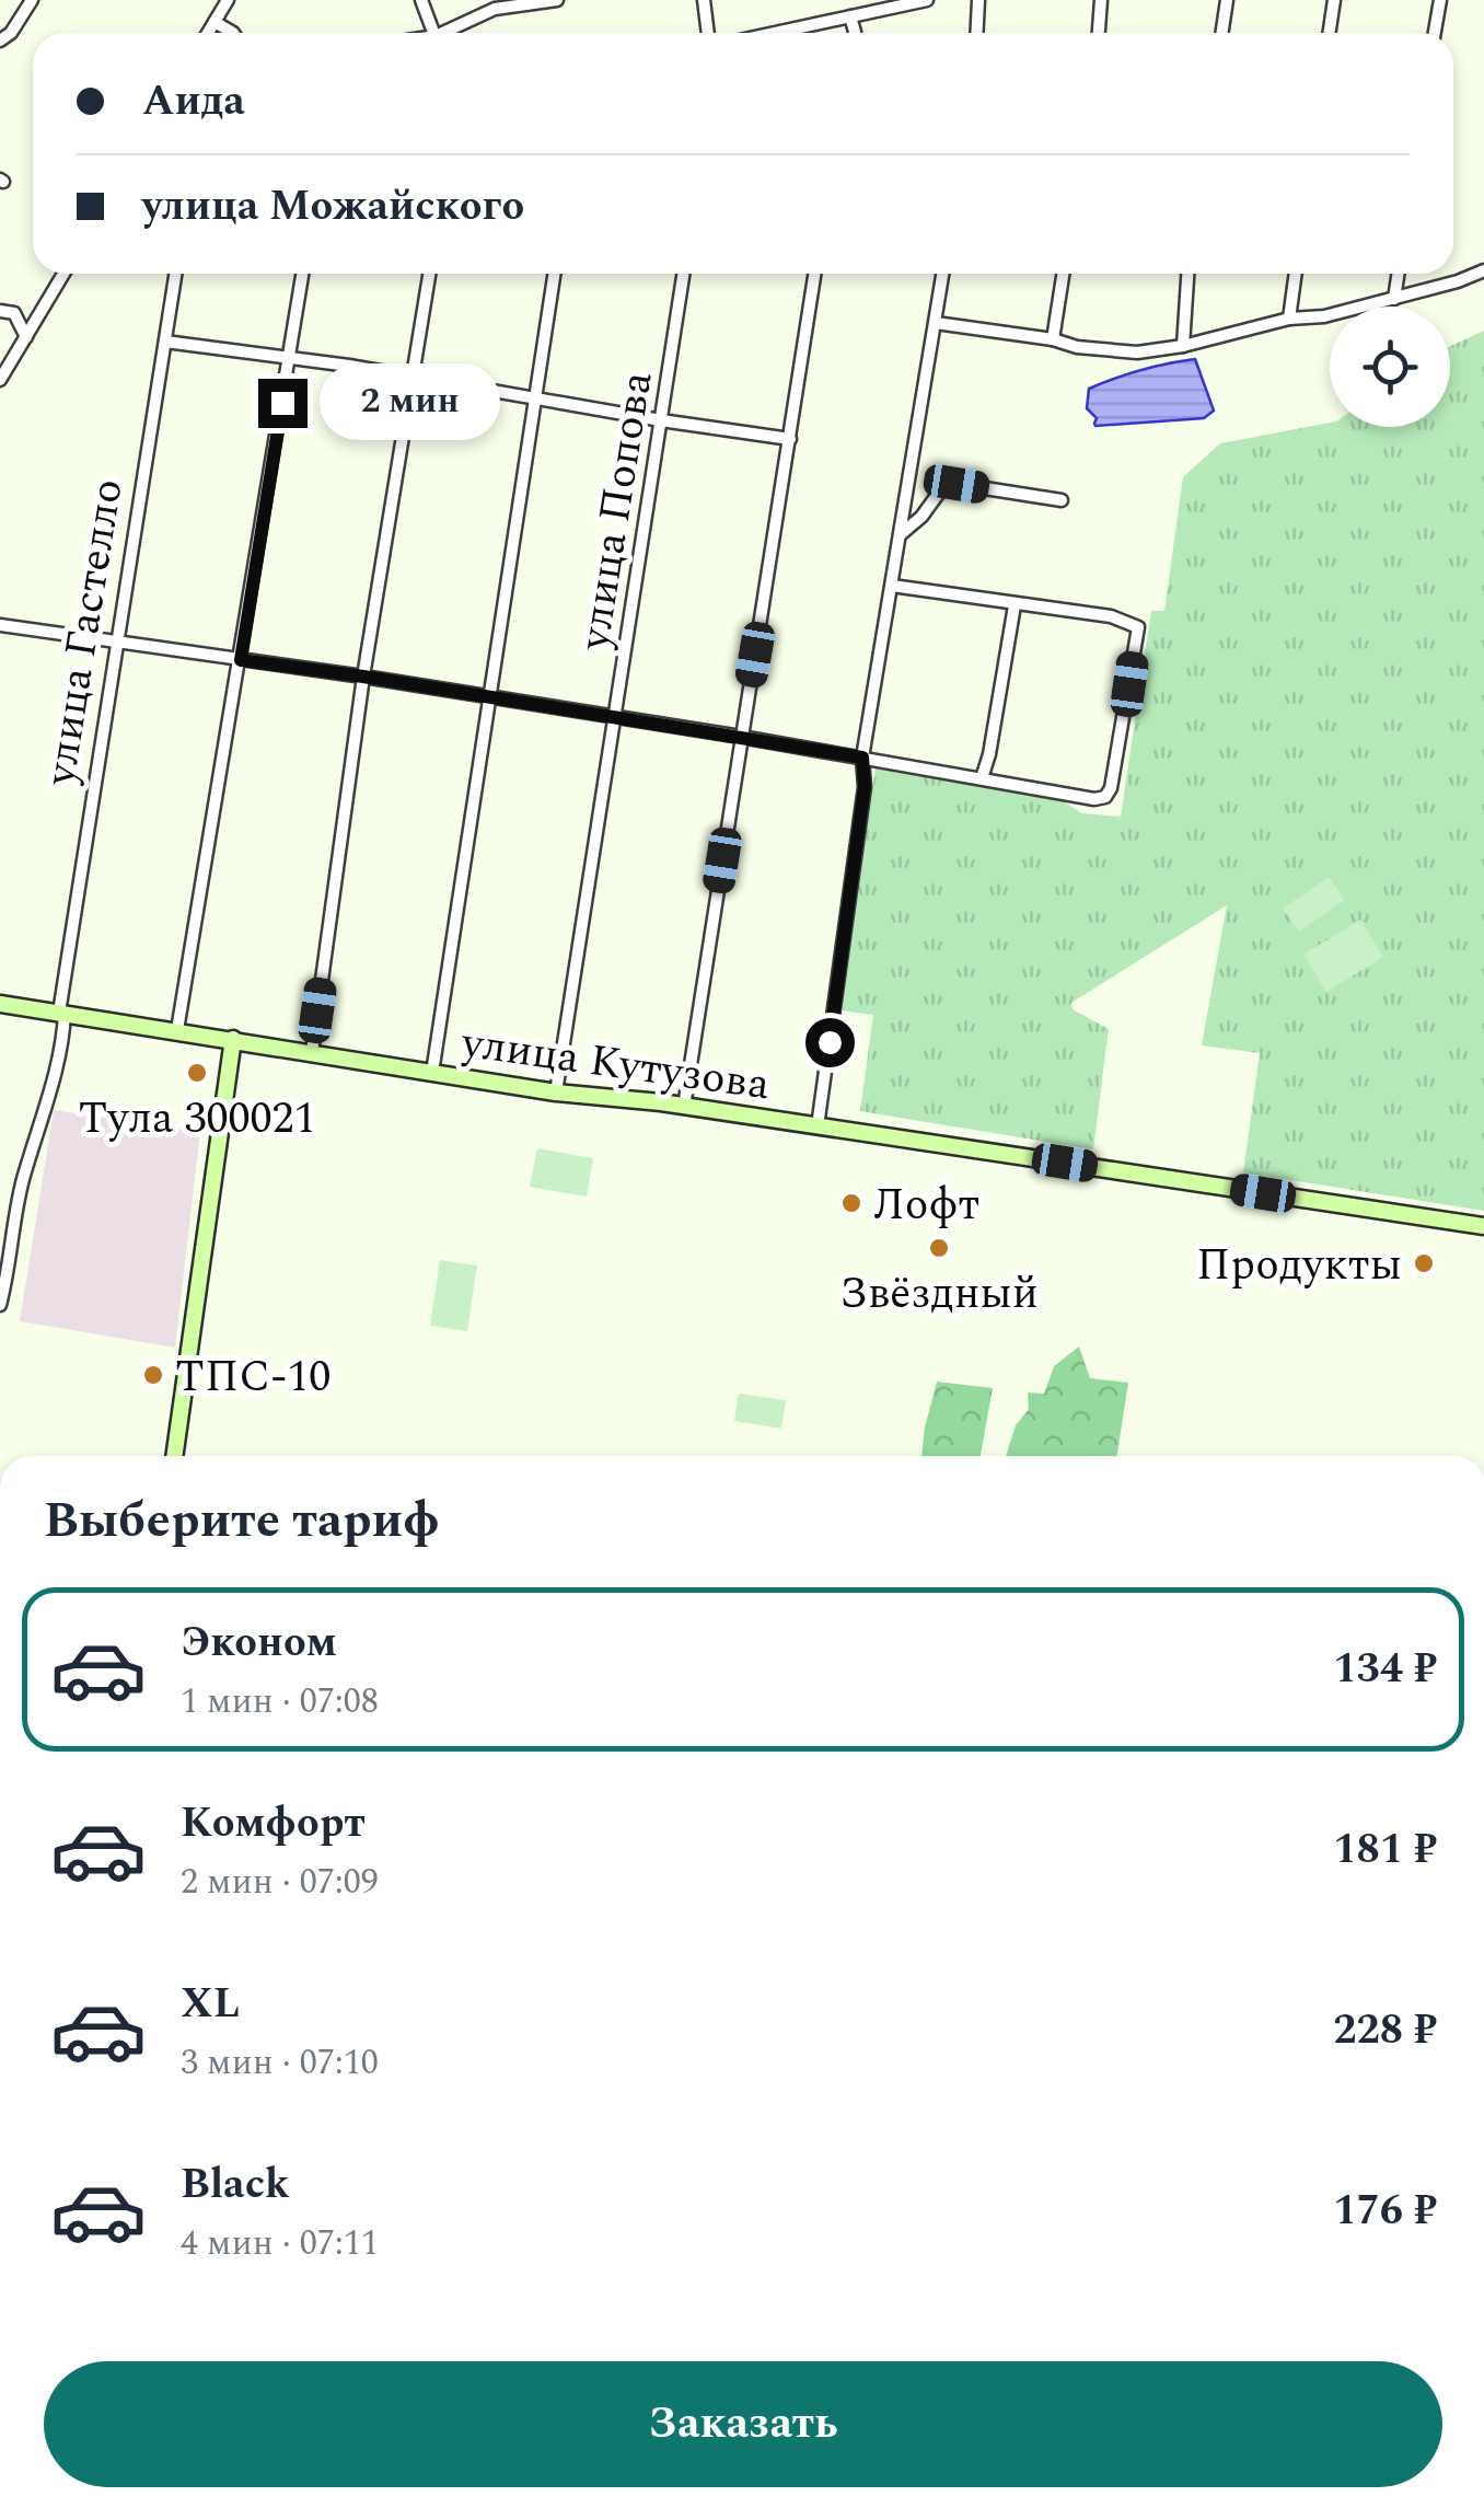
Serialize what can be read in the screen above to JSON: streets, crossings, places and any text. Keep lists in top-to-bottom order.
{
  "streets": {
    "main road": ["улица Кутузова"],
    "street": ["улица Попова", "улица Гастелло"]
  },
  "crossings": [
    ["улица Попова", "улица Кутузова"],
    ["улица Гастелло", "улица Кутузова"]
  ],
  "places": [
    "Тула 300021",
    "Лофт",
    "Звёздный",
    "Продукты",
    "ТПС-10"
  ],
  "page": {
    "banner": ["Аида", "улица Можайского"],
    "bubble": "2 мин",
    "heading": "Выберите тариф",
    "list": [
      {
        "name": "Эконом",
        "note": "1 мин · 07:08",
        "value": "134 ₽"
      },
      {
        "name": "Комфорт",
        "note": "2 мин · 07:09",
        "value": "181 ₽"
      },
      {
        "name": "XL",
        "note": "3 мин · 07:10",
        "value": "228 ₽"
      },
      {
        "name": "Black",
        "note": "4 мин · 07:11",
        "value": "176 ₽"
      }
    ],
    "buttons": "Заказать"
  }
}
